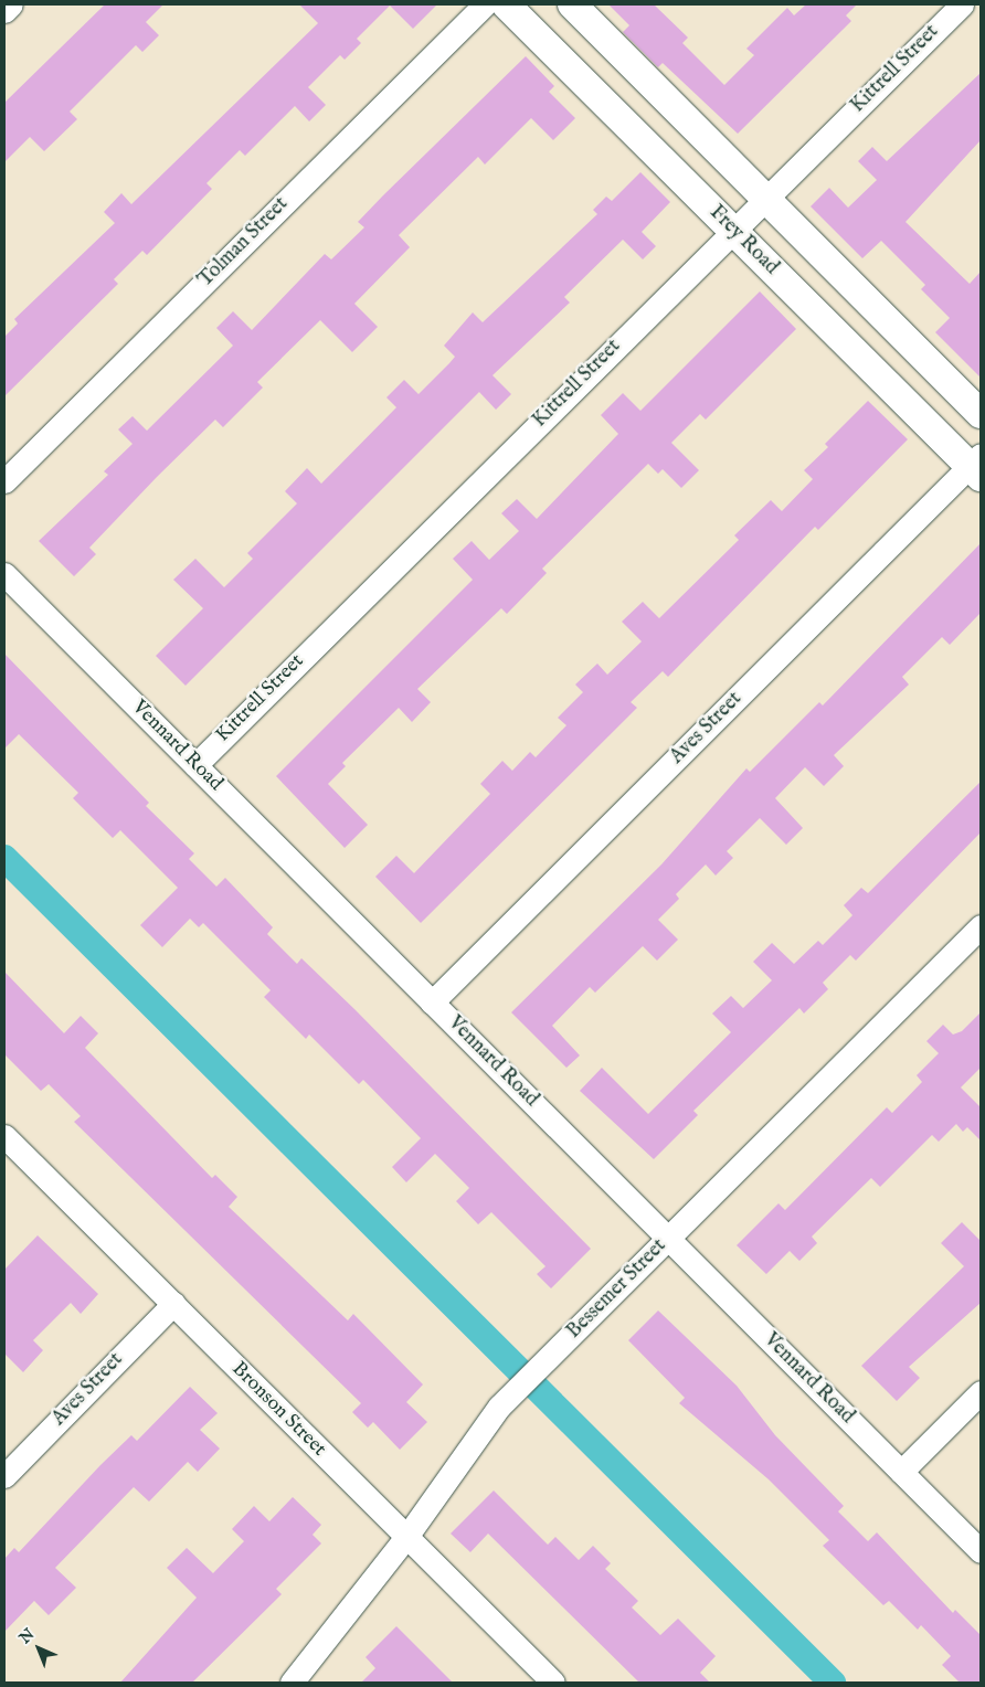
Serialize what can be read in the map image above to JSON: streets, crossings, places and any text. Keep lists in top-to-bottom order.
{
  "streets": {
    "street": [
      "Kittrell Street",
      "Frey Road",
      "Tolman Street",
      "Aves Street",
      "Vennard Road",
      "Bessemer Street",
      "Bronson Street"
    ]
  },
  "crossings": [
    ["Kittrell Street", "Frey Road"],
    ["Kittrell Street", "Vennard Road"],
    ["Frey Road", "Aves Street"],
    ["Aves Street", "Vennard Road"],
    ["Aves Street", "Bronson Street"],
    ["Vennard Road", "Bessemer Street"],
    ["Bessemer Street", "Bronson Street"]
  ],
  "north": "top left"
}
